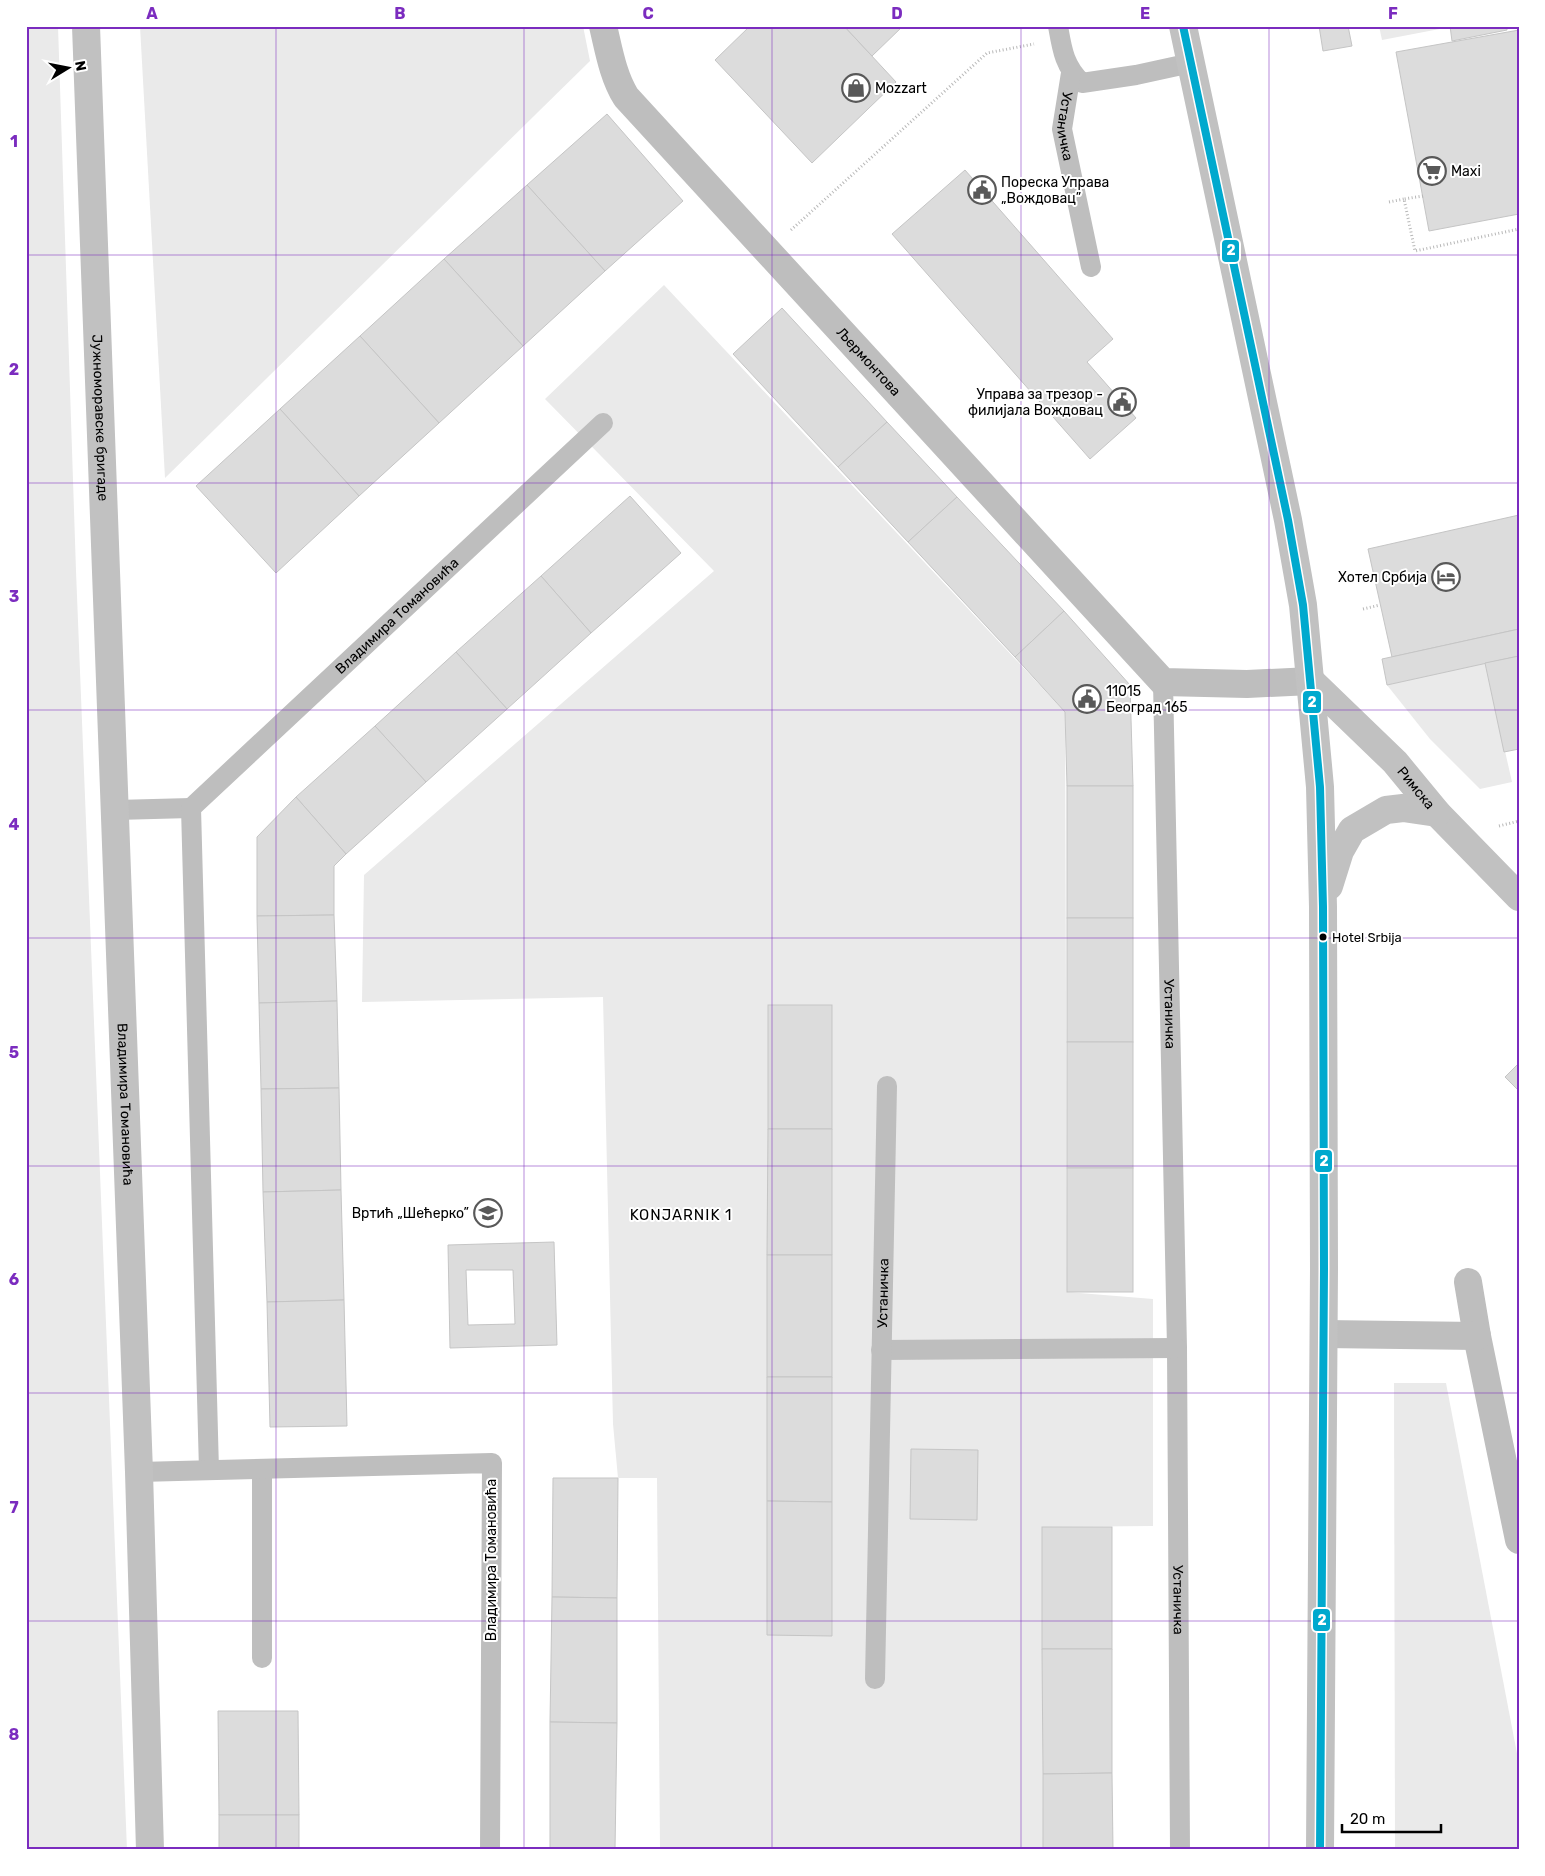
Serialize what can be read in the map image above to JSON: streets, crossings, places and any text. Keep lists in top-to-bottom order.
{
  "streets": {
    "street": [
      "Љермонтова",
      "Јужноморавске бригаде",
      "Владимира Томановића",
      "Римска"
    ],
    "lane": ["Устаничка"]
  },
  "crossings": [
    ["Устаничка", "Љермонтова"],
    ["Јужноморавске бригаде", "Владимира Томановића"]
  ],
  "districts": ["KONJARNIK 1"],
  "places": {
    "shop": ["Mozzart"],
    "supermarket": ["Maxi"],
    "public building": ["Пореска Управа „Вождовац”", "Управа за трезор - филијала Вождовац", "11015 Београд 165"],
    "hotel": ["Хотел Србија"],
    "other": ["Hotel Srbija"],
    "school or university": ["Вртић „Шећерко”"]
  },
  "lines": ["transit line 2"],
  "scale_bar": "20 m",
  "north": "right",
  "grid": {
    "columns": [
      "A",
      "B",
      "C",
      "D",
      "E",
      "F"
    ],
    "rows": [
      "1",
      "2",
      "3",
      "4",
      "5",
      "6",
      "7",
      "8"
    ]
  }
}
